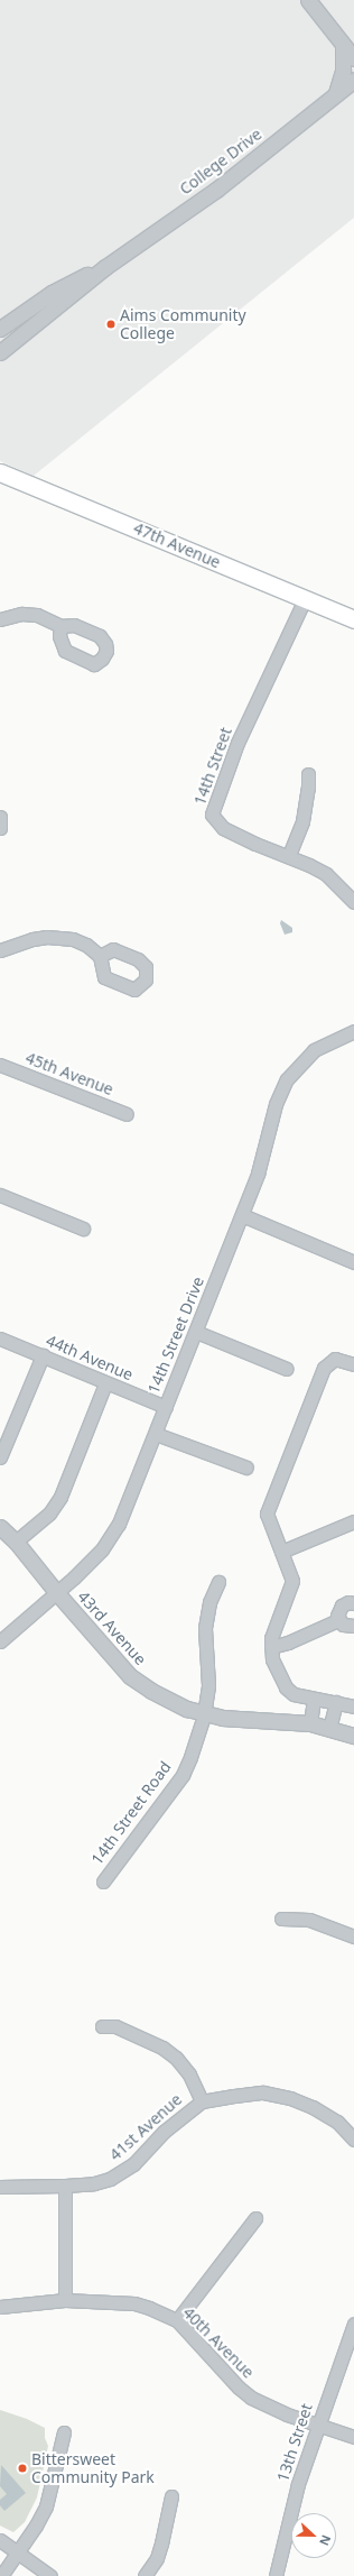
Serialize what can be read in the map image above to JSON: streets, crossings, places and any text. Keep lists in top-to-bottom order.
{
  "streets": {
    "main road": ["47th Avenue"],
    "street": [
      "College Drive",
      "14th Street",
      "45th Avenue",
      "14th Street Drive",
      "44th Avenue",
      "43rd Avenue",
      "14th Street Road",
      "41st Avenue",
      "40th Avenue",
      "13th Street"
    ]
  },
  "crossings": [
    ["47th Avenue", "14th Street"],
    ["14th Street Drive", "44th Avenue"],
    ["14th Street Drive", "43rd Avenue"],
    ["43rd Avenue", "14th Street Road"],
    ["40th Avenue", "13th Street"]
  ],
  "places": ["Aims Community College", "Bittersweet Community Park"],
  "north": "right"
}
